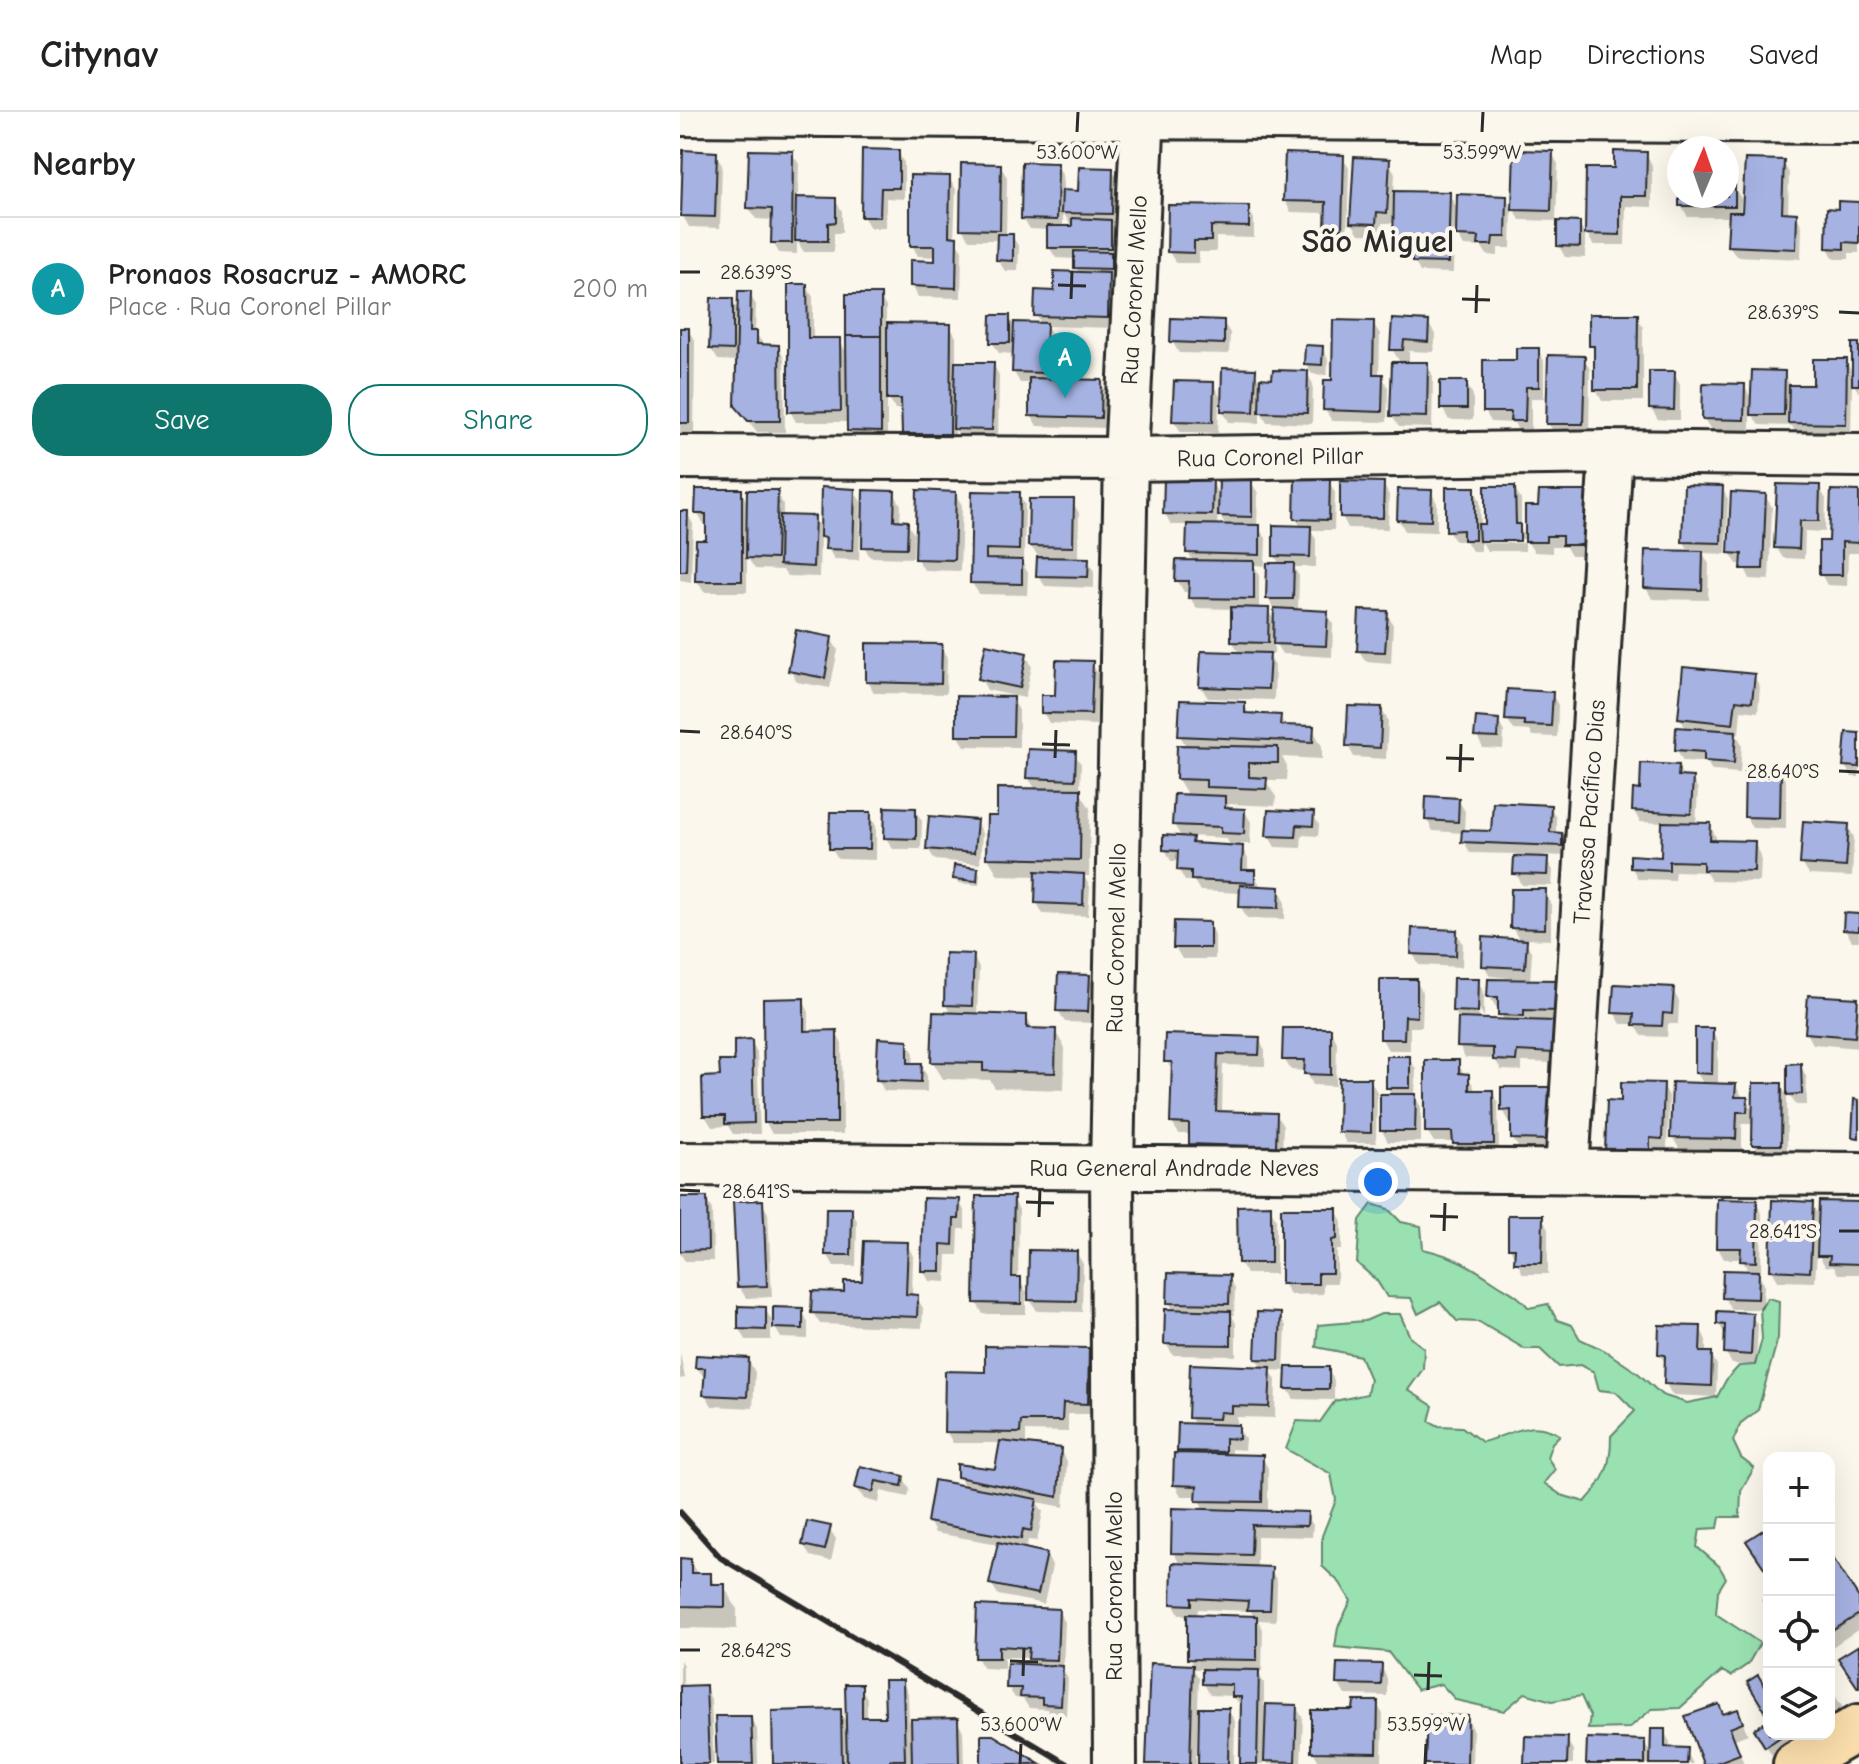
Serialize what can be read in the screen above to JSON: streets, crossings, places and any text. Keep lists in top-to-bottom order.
{
  "streets": {
    "street": [
      "Rua Coronel Mello",
      "Rua Coronel Pillar",
      "Travessa Pacífico Dias",
      "Rua General Andrade Neves"
    ]
  },
  "crossings": [
    ["Rua Coronel Mello", "Rua Coronel Pillar"],
    ["Rua Coronel Mello", "Rua General Andrade Neves"],
    ["Rua Coronel Pillar", "Travessa Pacífico Dias"],
    ["Travessa Pacífico Dias", "Rua General Andrade Neves"]
  ],
  "districts": ["São Miguel"],
  "north": "top",
  "page": {
    "header": "Citynav",
    "nav": ["Map", "Directions", "Saved"],
    "heading": "Nearby",
    "list": [
      {
        "mark": "A",
        "name": "Pronaos Rosacruz - AMORC",
        "note": "Place · Rua Coronel Pillar",
        "value": "200 m"
      }
    ],
    "pins": "A",
    "buttons": ["Save", "Share"],
    "map_buttons": ["+", "−"]
  },
  "coordinates": [
    "53.600°W",
    "53.599°W",
    "28.639°S",
    "28.640°S",
    "28.641°S",
    "28.642°S"
  ]
}
